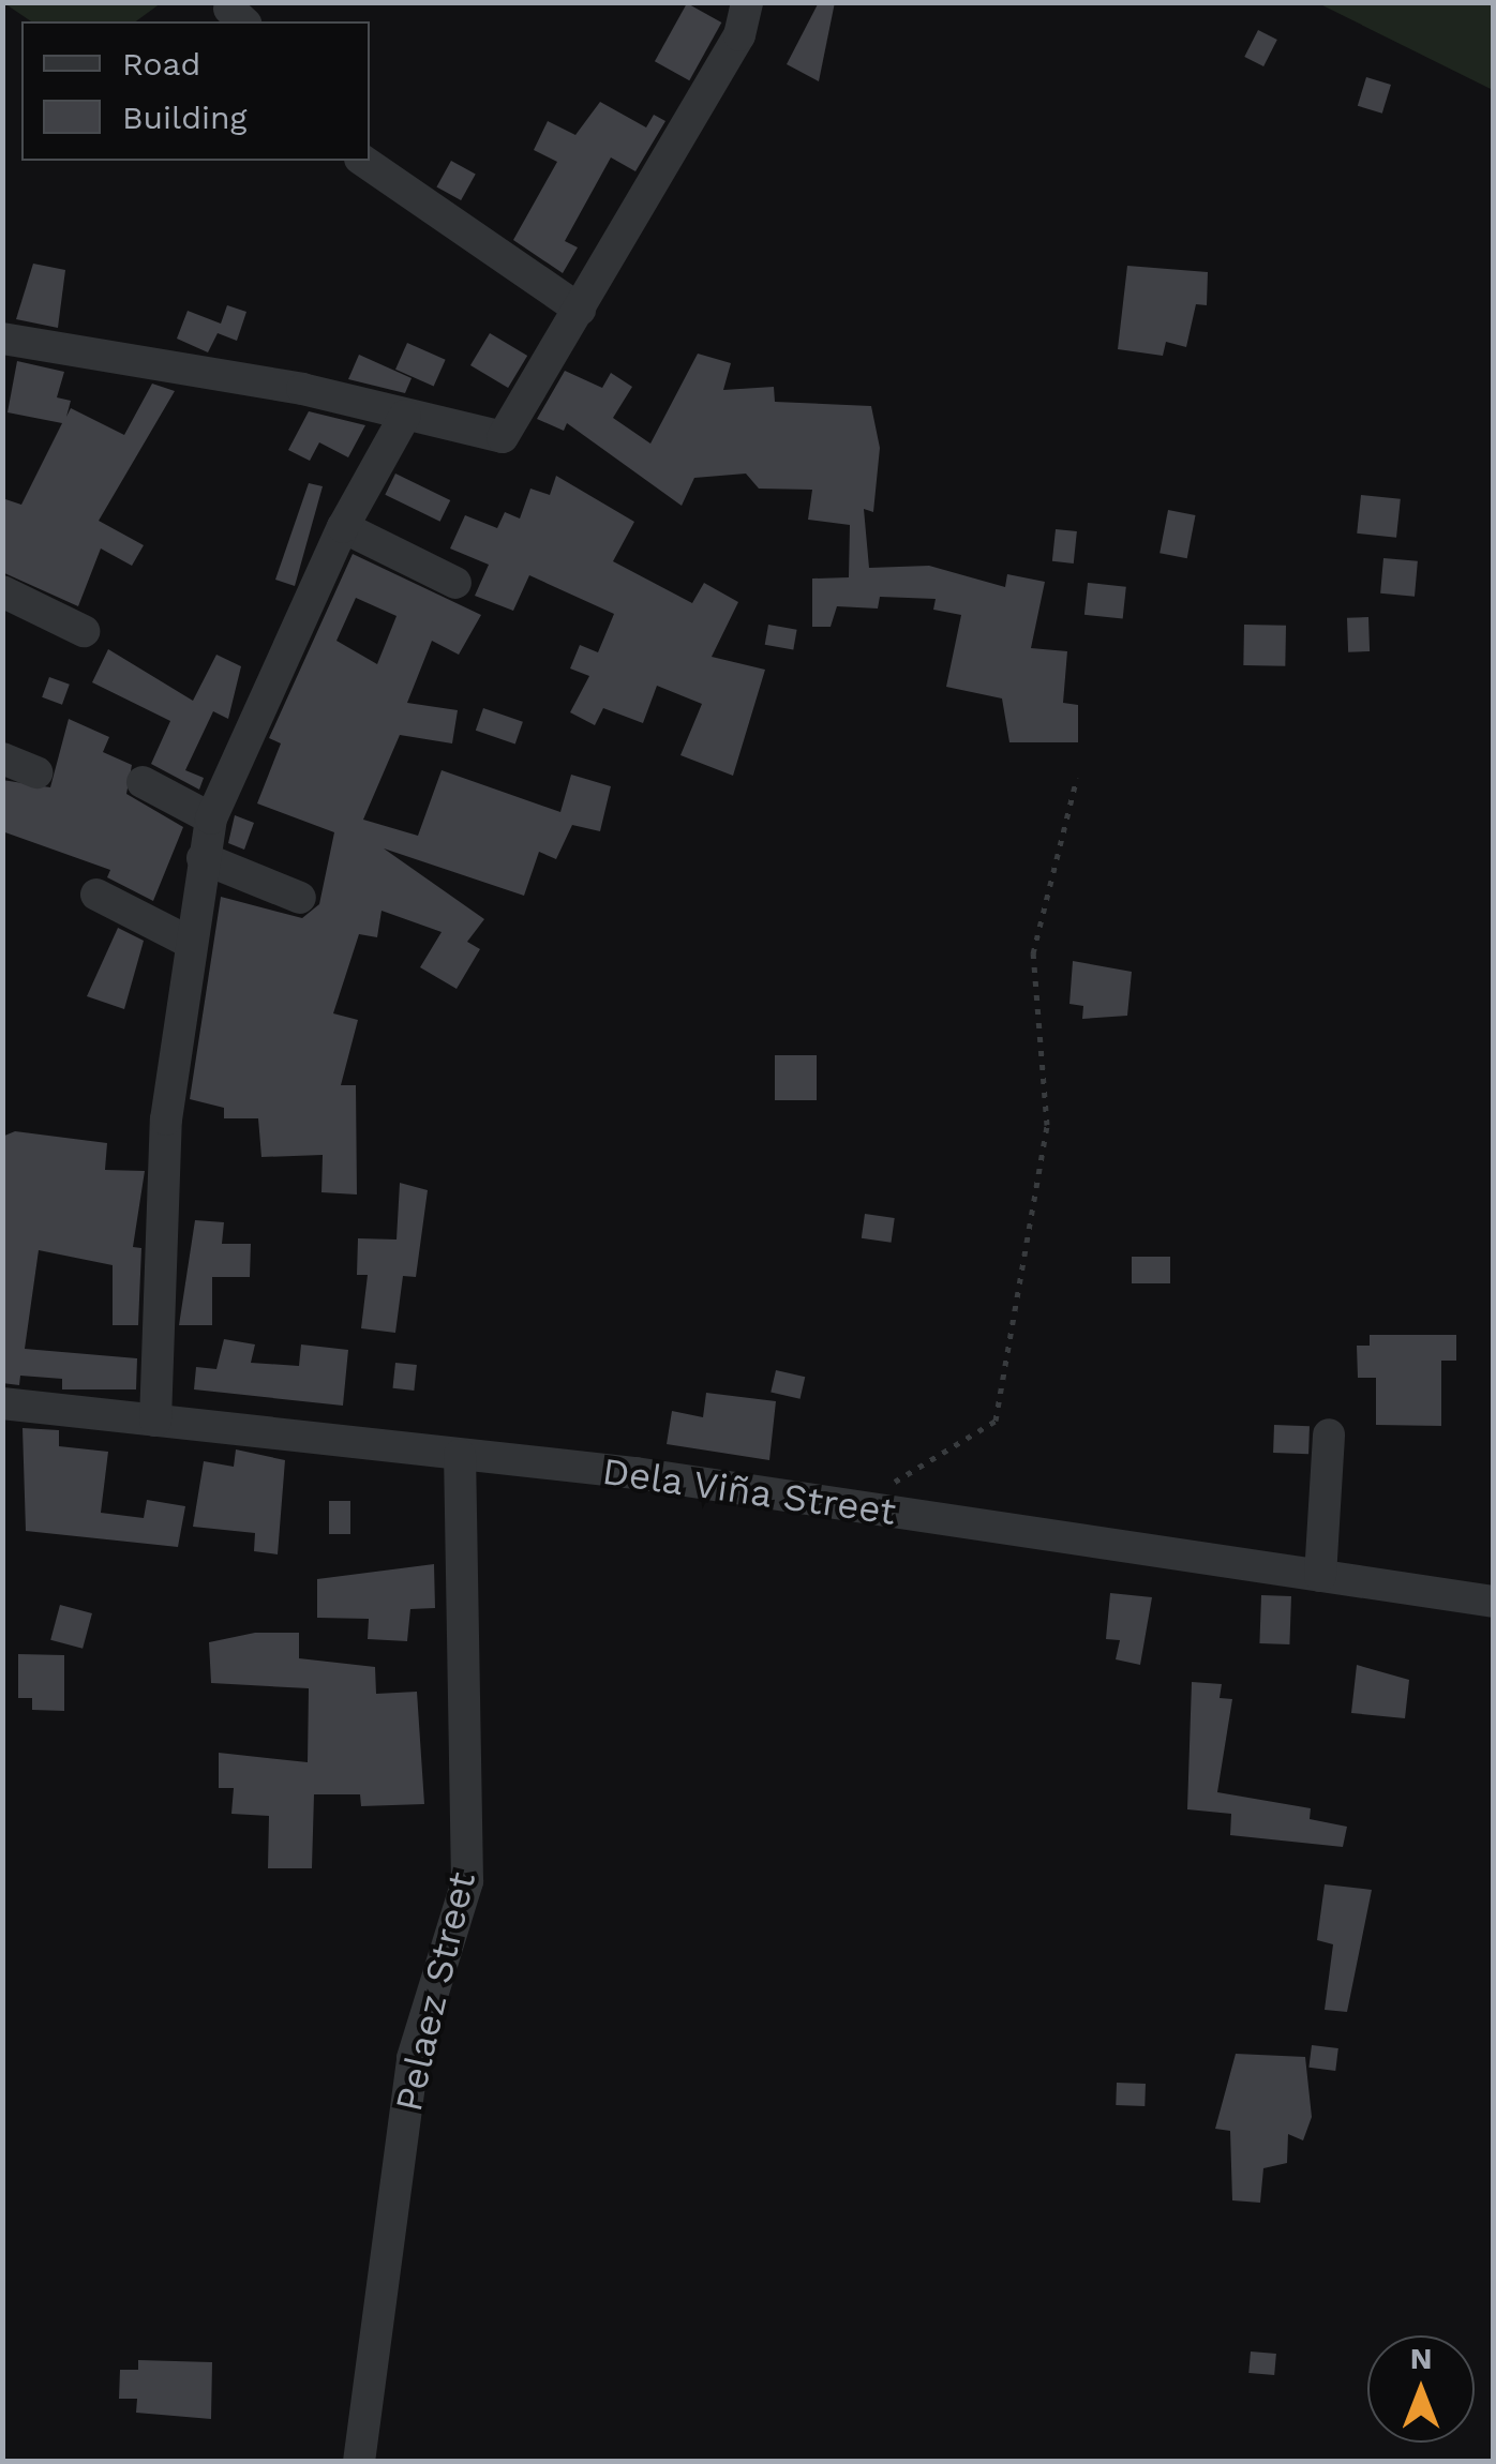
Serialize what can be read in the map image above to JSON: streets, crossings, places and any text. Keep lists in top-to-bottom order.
{
  "streets": {
    "street": ["Dela Viña Street", "Pelaez Street"]
  },
  "crossings": [
    ["Dela Viña Street", "Pelaez Street"]
  ],
  "legend": ["Road", "Building"],
  "north": "top"
}
